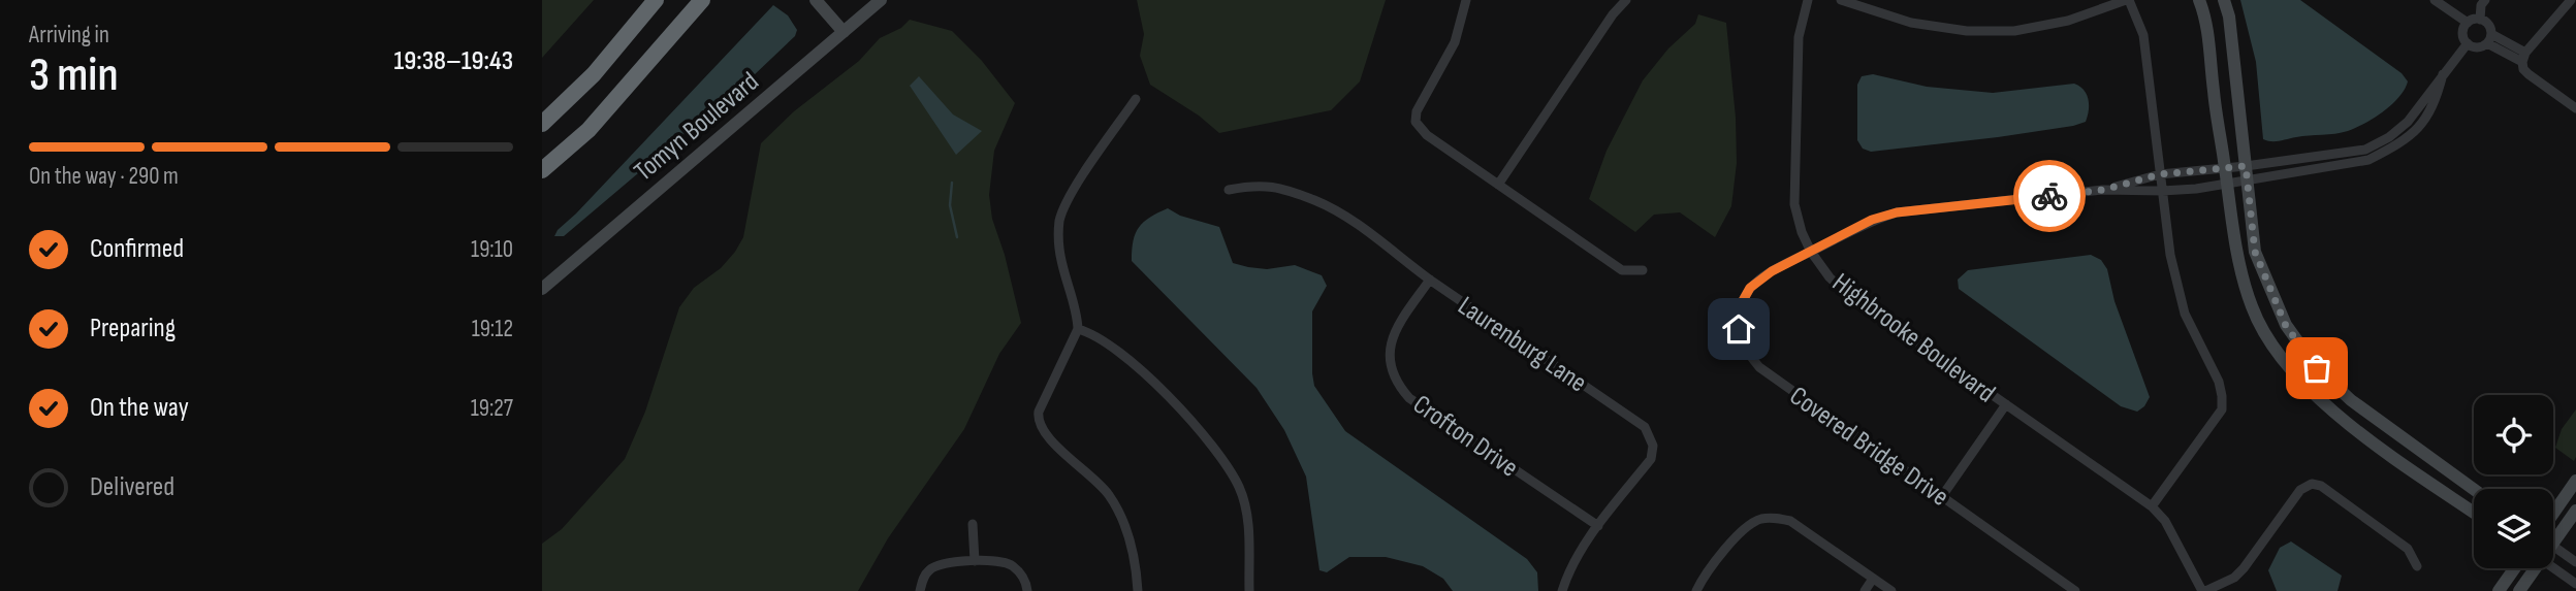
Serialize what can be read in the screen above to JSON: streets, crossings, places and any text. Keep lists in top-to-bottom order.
{
  "streets": {
    "street": [
      "Tomyn Boulevard",
      "Highbrooke Boulevard",
      "Laurenburg Lane",
      "Crofton Drive",
      "Covered Bridge Drive"
    ]
  },
  "crossings": [
    ["Highbrooke Boulevard", "Covered Bridge Drive"],
    ["Laurenburg Lane", "Crofton Drive"]
  ],
  "page": {
    "heading": ["3 min", "Arriving in", "19:38–19:43"],
    "bar": "On the way · 290 m",
    "list": [
      ["Confirmed", "19:10"],
      ["Preparing", "19:12"],
      ["On the way", "19:27"],
      "Delivered"
    ]
  }
}
